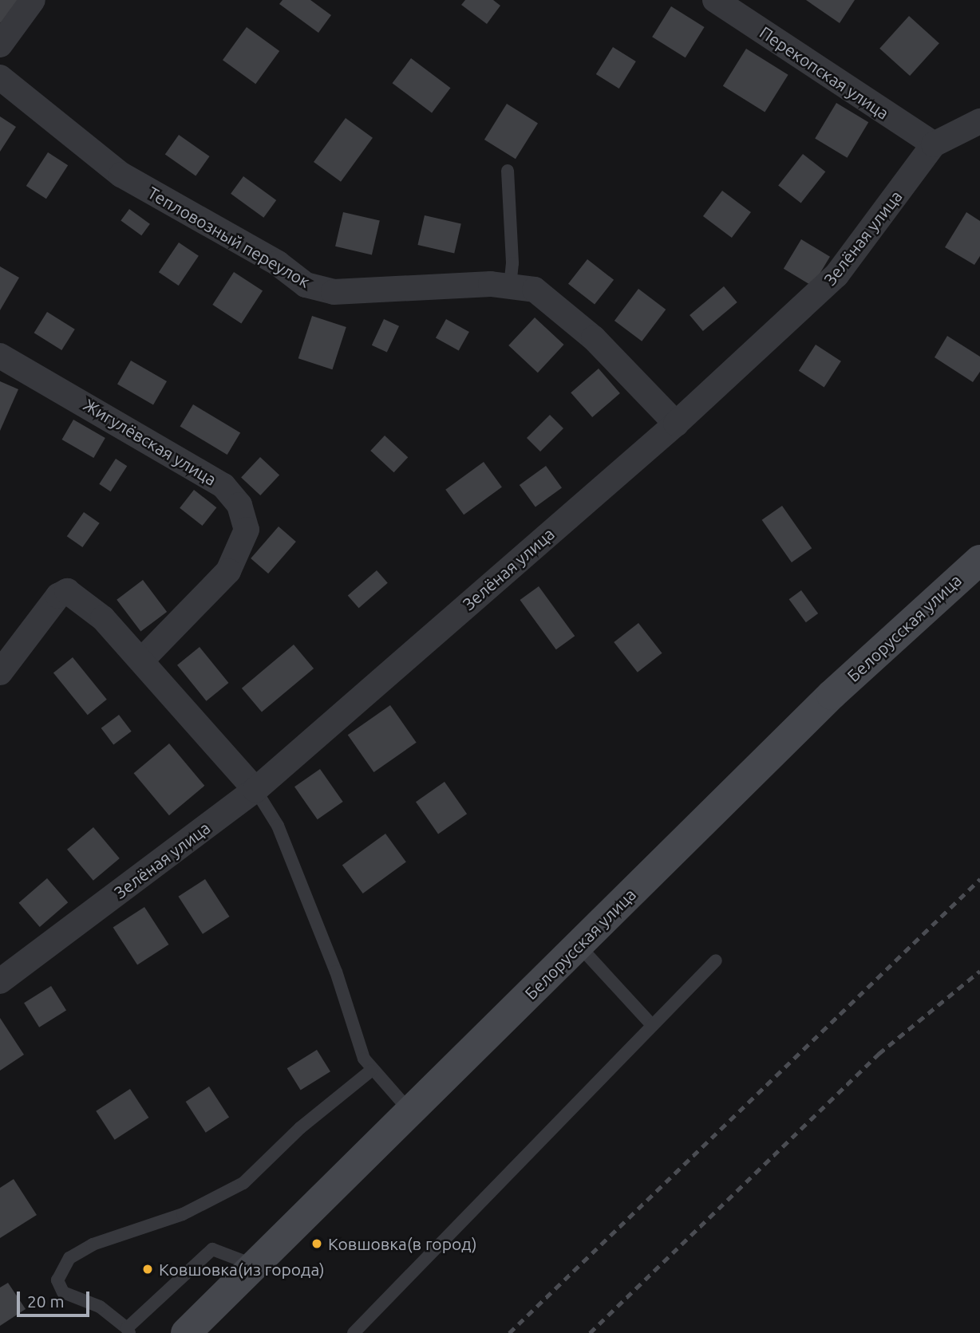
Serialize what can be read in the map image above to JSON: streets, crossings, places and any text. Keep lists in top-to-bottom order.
{
  "streets": {
    "main road": ["Белорусская улица"],
    "street": [
      "Перекопская улица",
      "Тепловозный переулок",
      "Зелёная улица",
      "Жигулёвская улица"
    ]
  },
  "crossings": [
    ["Перекопская улица", "Зелёная улица"],
    ["Тепловозный переулок", "Зелёная улица"]
  ],
  "places": ["Ковшовка(в город)", "Ковшовка(из города)"],
  "scale_bar": "20 m"
}
